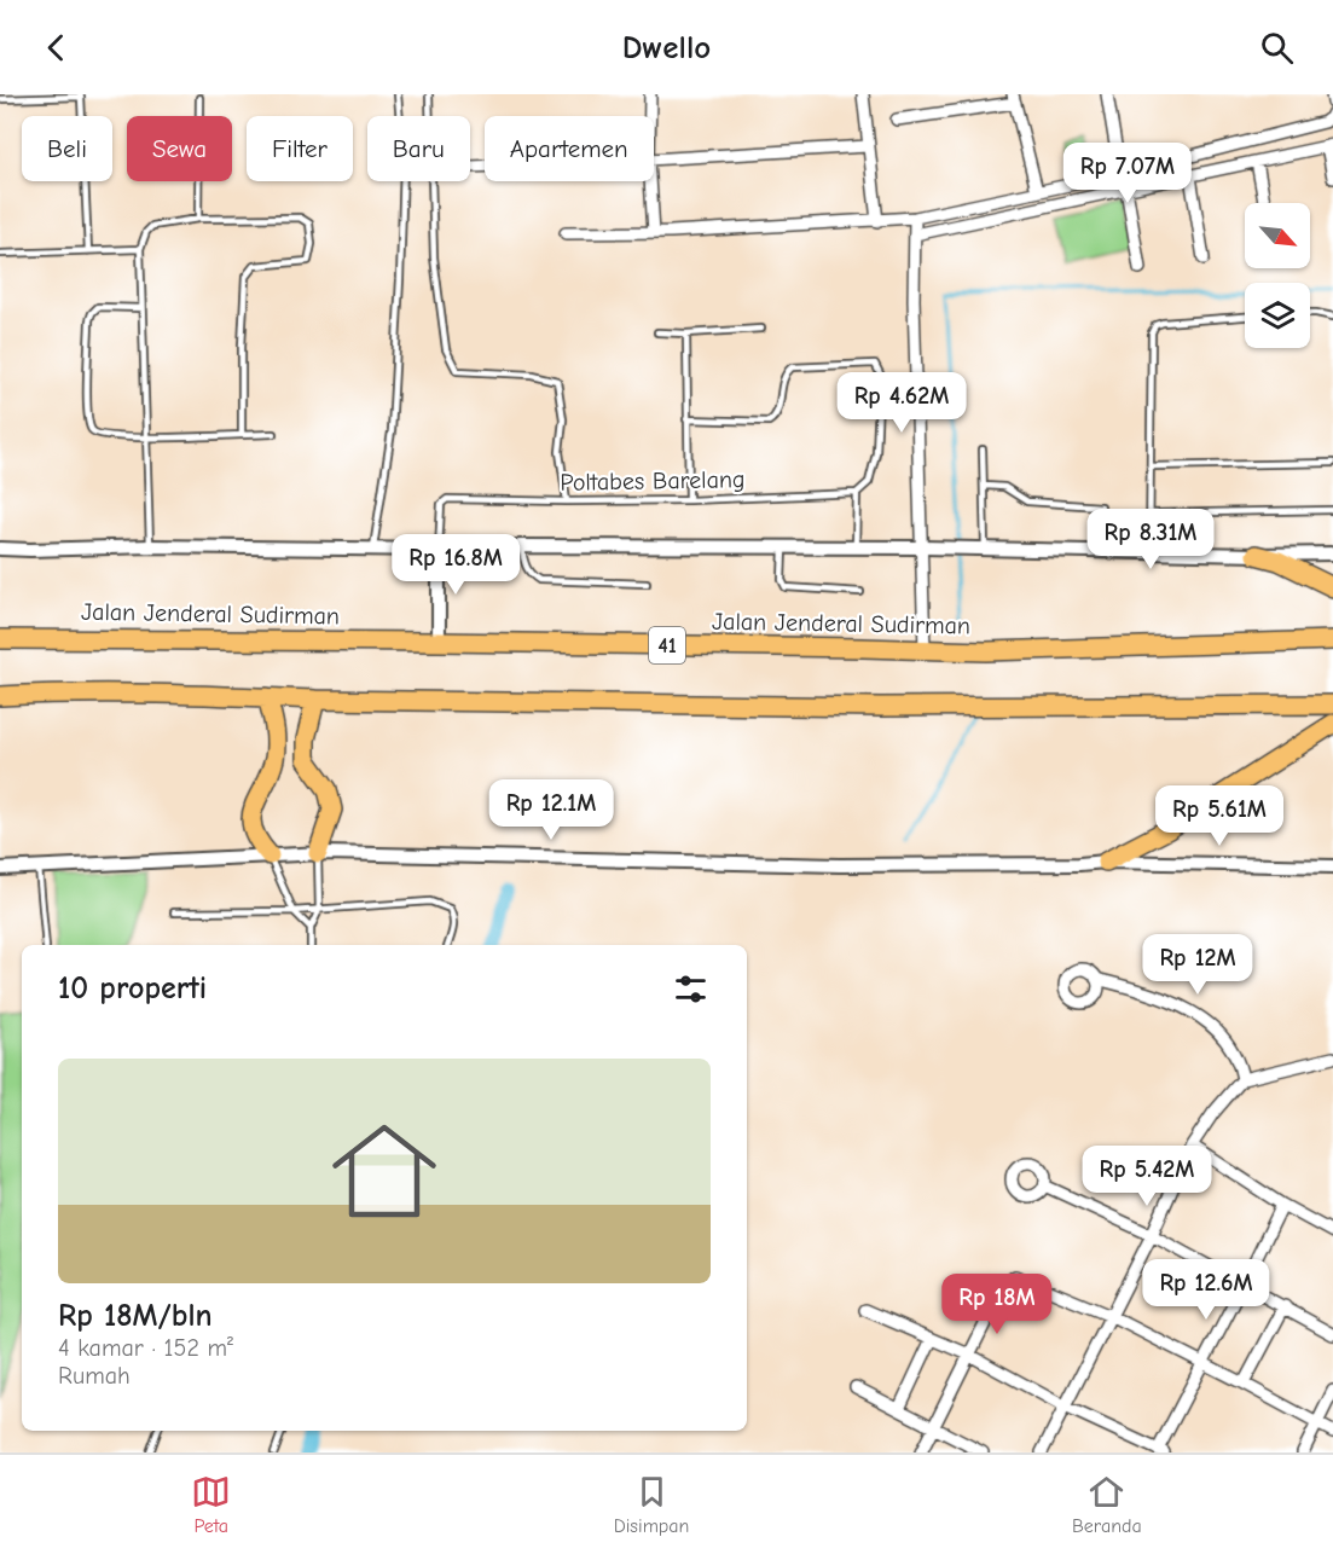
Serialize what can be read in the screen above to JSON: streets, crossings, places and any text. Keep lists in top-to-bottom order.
{
  "streets": {
    "highway": ["Jalan Jenderal Sudirman", "41"],
    "lane": ["Poltabes Barelang"]
  },
  "north": "bottom right",
  "page": {
    "header": "Dwello",
    "chip": [
      "Beli",
      "Sewa",
      "Filter",
      "Baru",
      "Apartemen"
    ],
    "price": [
      "Rp 7.07M",
      "Rp 4.62M",
      "Rp 8.31M",
      "Rp 16.8M",
      "Rp 12.1M",
      "Rp 5.61M",
      "Rp 12M",
      "Rp 5.42M",
      "Rp 12.6M",
      "Rp 18M"
    ],
    "heading": "10 properti",
    "list": [
      {
        "name": "Rp 18M/bln",
        "note": "4 kamar · 152 m² · Rumah"
      }
    ],
    "tabs": ["Peta", "Disimpan", "Beranda"]
  }
}
